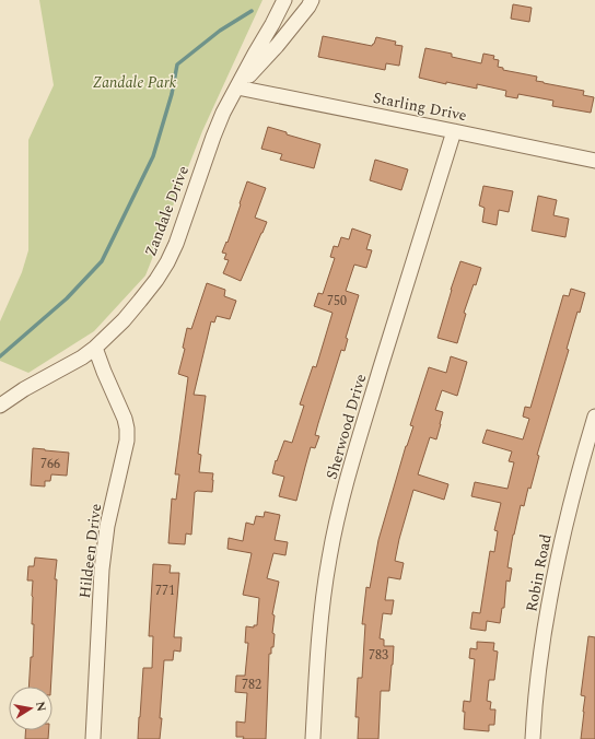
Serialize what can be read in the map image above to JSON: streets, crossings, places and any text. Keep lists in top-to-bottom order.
{
  "streets": {
    "street": [
      "Starling Drive",
      "Zandale Drive",
      "Sherwood Drive",
      "Hildeen Drive",
      "Robin Road"
    ]
  },
  "crossings": [
    ["Starling Drive", "Zandale Drive"],
    ["Starling Drive", "Sherwood Drive"],
    ["Zandale Drive", "Hildeen Drive"]
  ],
  "parks": ["Zandale Park"],
  "house_numbers": [
    "750",
    "766",
    "771",
    "783",
    "782"
  ],
  "north": "right"
}
